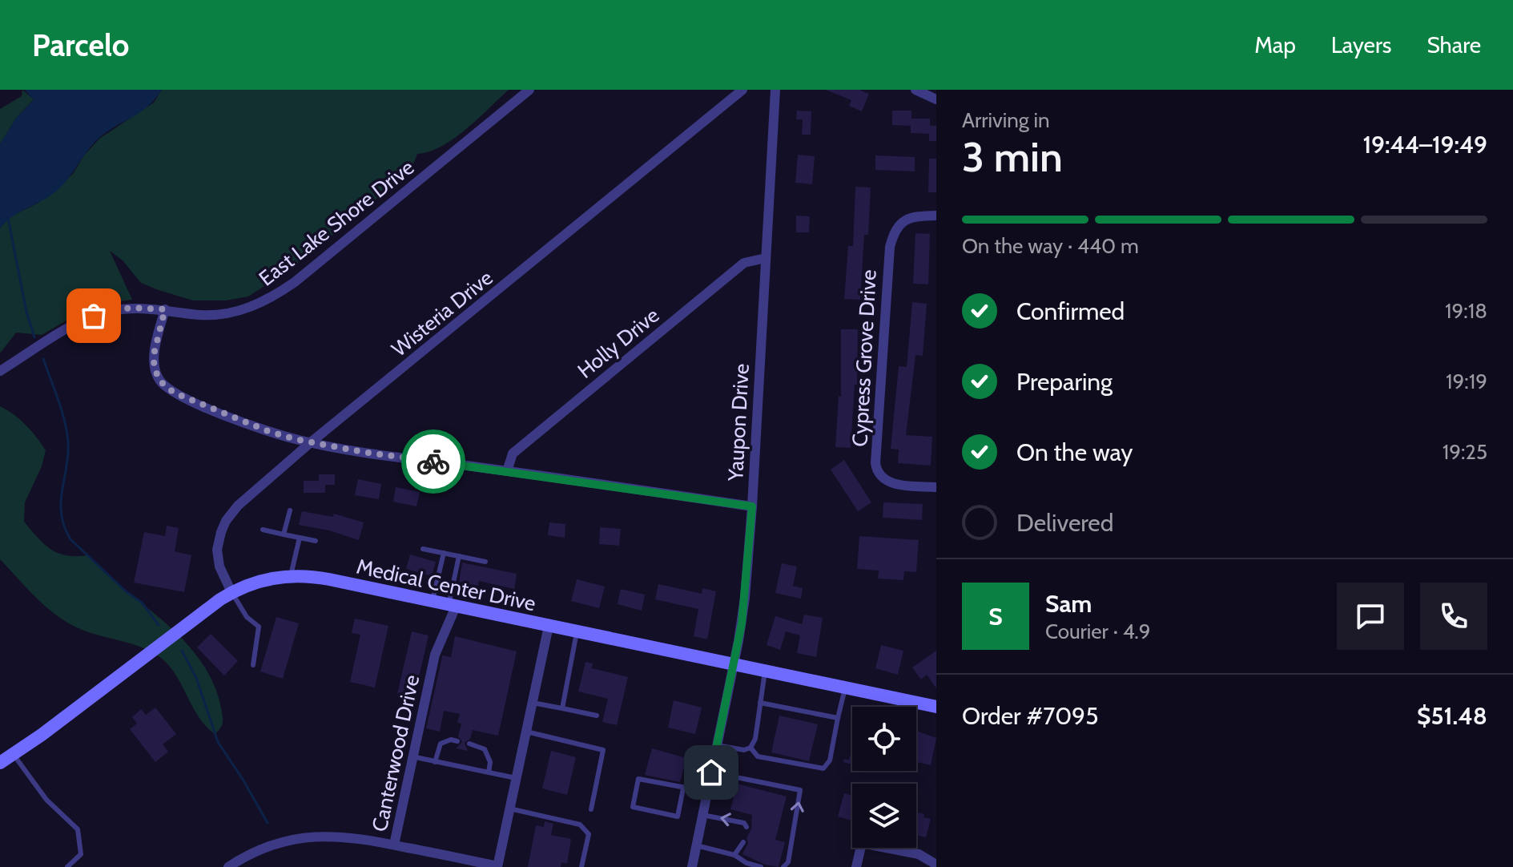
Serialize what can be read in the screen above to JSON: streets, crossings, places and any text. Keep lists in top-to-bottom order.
{
  "streets": {
    "street": [
      "East Lake Shore Drive",
      "Wisteria Drive",
      "Holly Drive",
      "Cypress Grove Drive",
      "Yaupon Drive",
      "Medical Center Drive",
      "Canterwood Drive"
    ]
  },
  "crossings": [
    ["Wisteria Drive", "Medical Center Drive"],
    ["Holly Drive", "Yaupon Drive"],
    ["Yaupon Drive", "Medical Center Drive"],
    ["Medical Center Drive", "Canterwood Drive"]
  ],
  "page": {
    "header": "Parcelo",
    "nav": ["Map", "Layers", "Share"],
    "heading": ["3 min", "Arriving in", "19:44–19:49"],
    "panel": [
      "Sam",
      "Courier · 4.9",
      "Order #7095",
      "$51.48"
    ],
    "bar": "On the way · 440 m",
    "list": [
      ["Confirmed", "19:18"],
      ["Preparing", "19:19"],
      ["On the way", "19:25"],
      "Delivered"
    ],
    "round": "S"
  }
}
